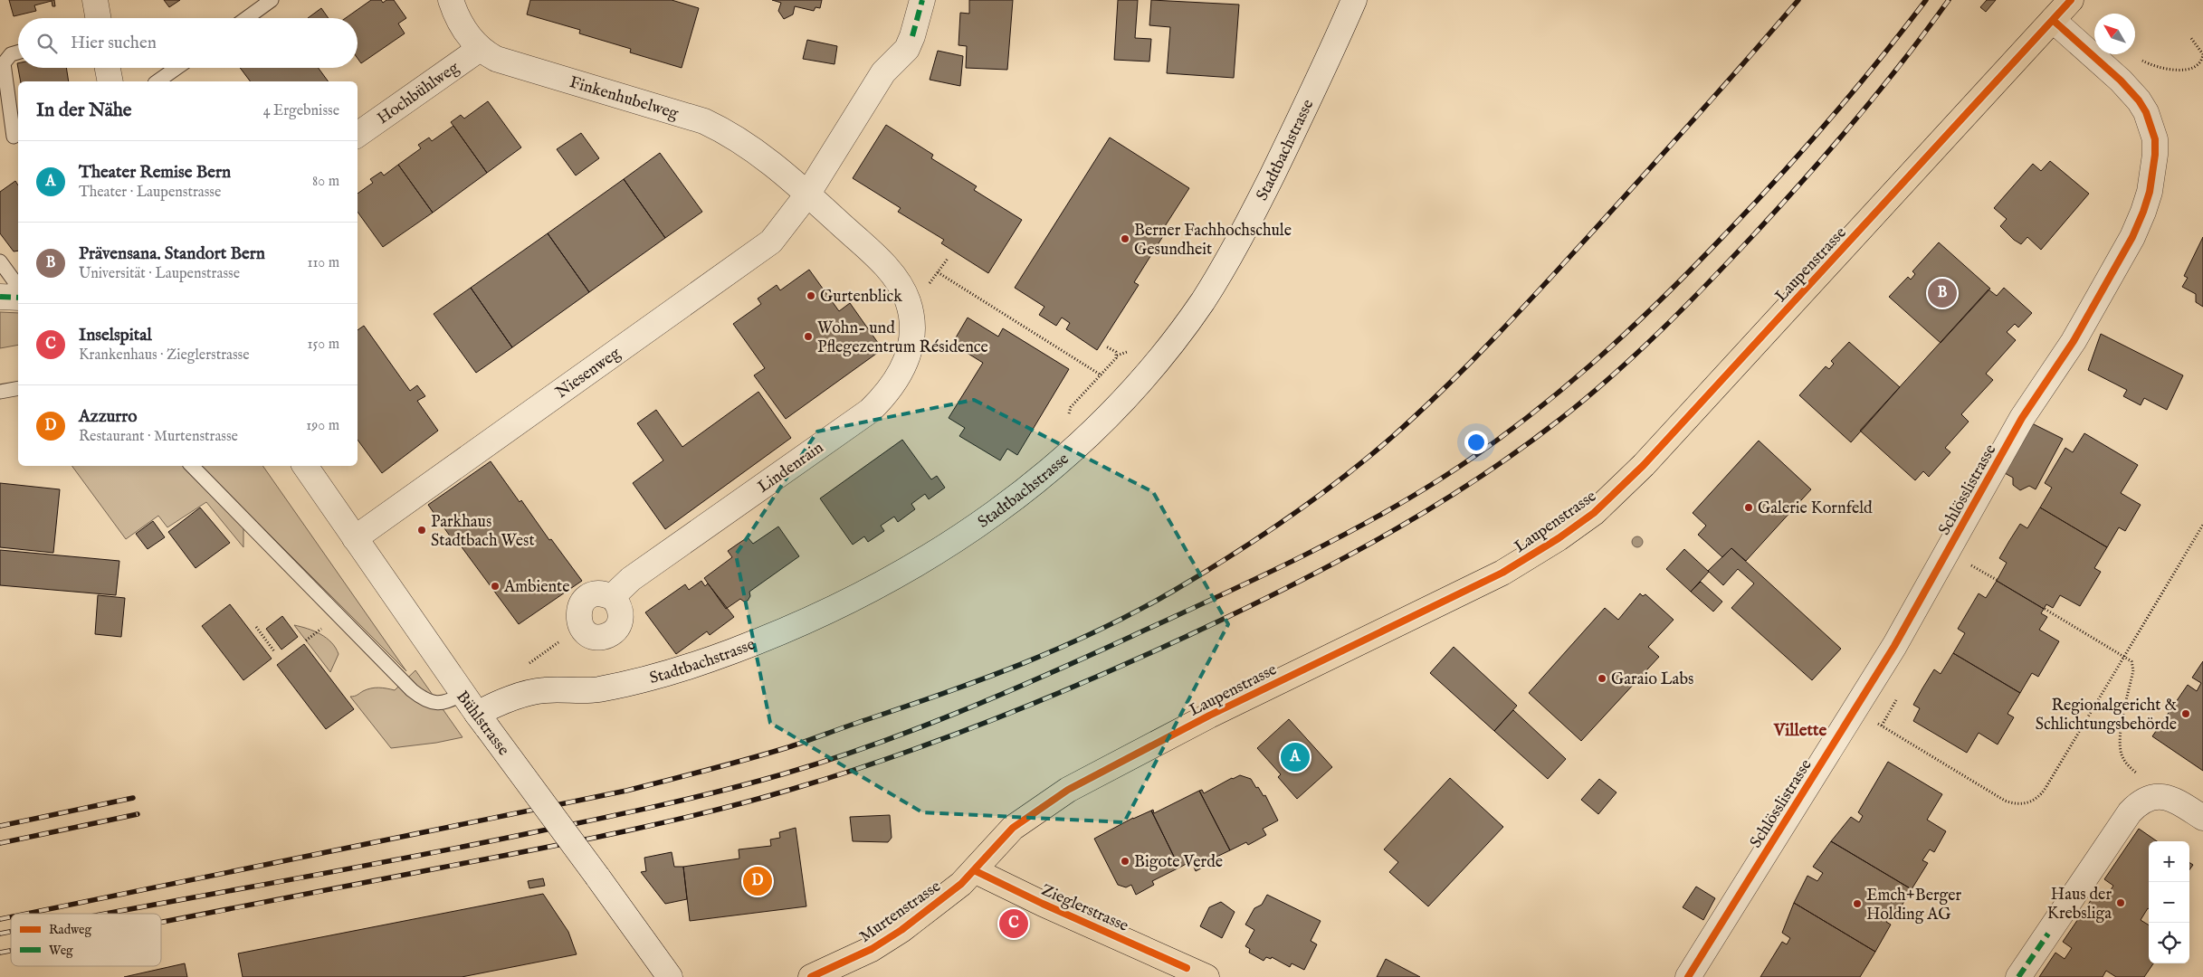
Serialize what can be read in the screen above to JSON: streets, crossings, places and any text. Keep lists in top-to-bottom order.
{
  "streets": {
    "main road": ["Laupenstrasse", "Zieglerstrasse", "Murtenstrasse"],
    "street": [
      "Hochbühlweg",
      "Finkenhubelweg",
      "Stadtbachstrasse",
      "Niesenweg",
      "Lindenrain",
      "Schlösslistrasse",
      "Bühlstrasse"
    ]
  },
  "crossings": [
    ["Hochbühlweg", "Finkenhubelweg"],
    ["Finkenhubelweg", "Niesenweg"],
    ["Finkenhubelweg", "Lindenrain"],
    ["Stadtbachstrasse", "Bühlstrasse"],
    ["Laupenstrasse", "Schlösslistrasse"],
    ["Laupenstrasse", "Zieglerstrasse"],
    ["Laupenstrasse", "Murtenstrasse"],
    ["Niesenweg", "Bühlstrasse"],
    ["Zieglerstrasse", "Murtenstrasse"]
  ],
  "districts": ["Villette"],
  "places": [
    "Berner Fachhochschule Gesundheit",
    "Gurtenblick",
    "Wohn- und Pflegezentrum Résidence",
    "Galerie Kornfeld",
    "Parkhaus Stadtbach West",
    "Ambiente",
    "Garaio Labs",
    "Regionalgericht & Schlichtungsbehörde",
    "Bigote Verde",
    "Haus der Krebsliga",
    "Emch+Berger Holding AG"
  ],
  "legend": ["Radweg", "Weg"],
  "north": "top left",
  "page": {
    "search": "Hier suchen",
    "heading": ["In der Nähe", "4 Ergebnisse"],
    "list": [
      {
        "mark": "A",
        "name": "Theater Remise Bern",
        "note": "Theater · Laupenstrasse",
        "value": "80 m"
      },
      {
        "mark": "B",
        "name": "Prävensana. Standort Bern",
        "note": "Universität · Laupenstrasse",
        "value": "110 m"
      },
      {
        "mark": "C",
        "name": "Inselspital",
        "note": "Krankenhaus · Zieglerstrasse",
        "value": "150 m"
      },
      {
        "mark": "D",
        "name": "Azzurro",
        "note": "Restaurant · Murtenstrasse",
        "value": "190 m"
      }
    ],
    "pins": [
      "B",
      "A",
      "D",
      "C"
    ],
    "map_buttons": ["+", "−"]
  }
}
